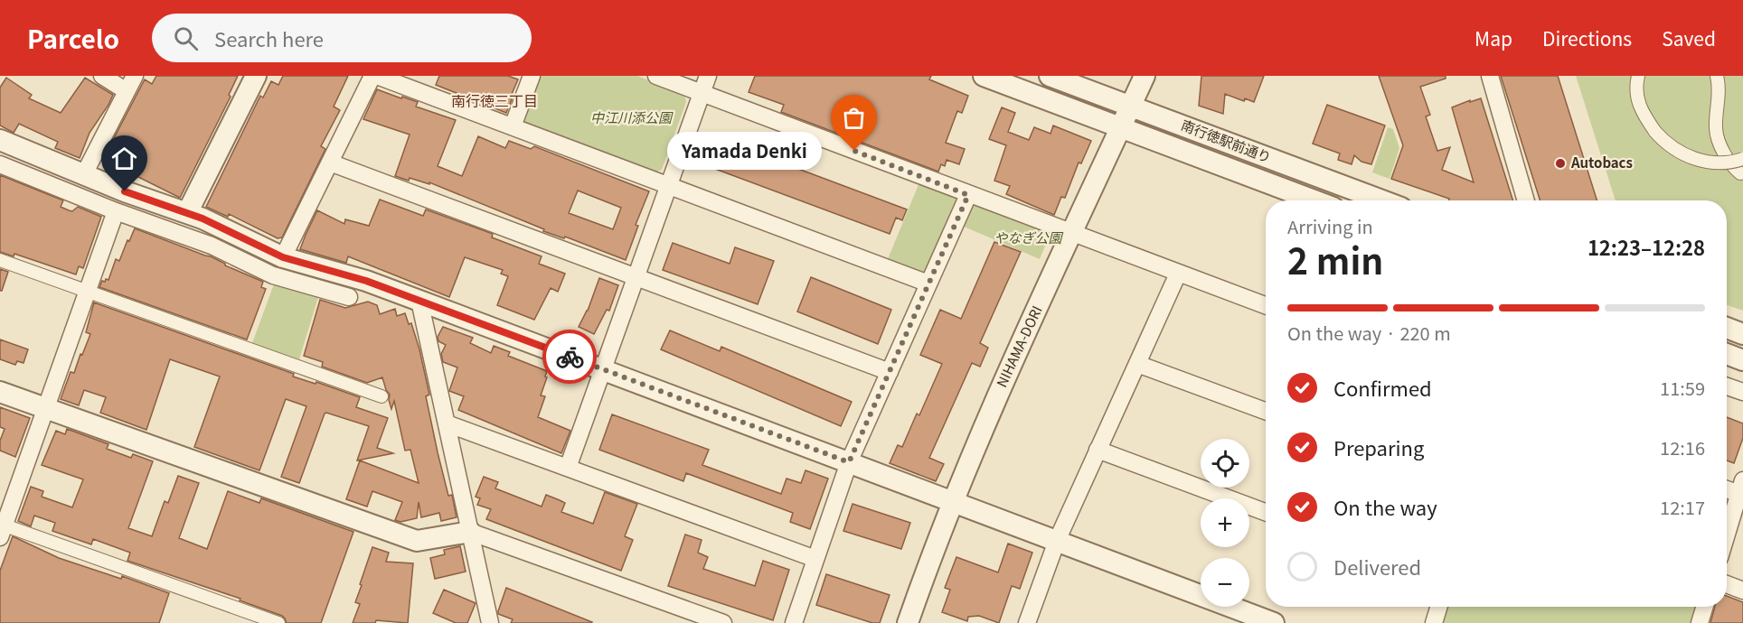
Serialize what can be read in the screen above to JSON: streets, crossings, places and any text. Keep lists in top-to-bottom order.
{
  "streets": {
    "street": ["南行徳駅前通り", "NIHAMA-DORI"]
  },
  "crossings": [
    ["南行徳駅前通り", "NIHAMA-DORI"]
  ],
  "districts": ["南行徳三丁目"],
  "parks": ["中江川添公園", "やなぎ公園"],
  "places": ["Yamada Denki", "Autobacs"],
  "page": {
    "header": "Parcelo",
    "search": "Search here",
    "nav": ["Map", "Directions", "Saved"],
    "bubble": "Yamada Denki",
    "heading": ["2 min", "Arriving in", "12:23–12:28"],
    "bar": "On the way · 220 m",
    "list": [
      ["Confirmed", "11:59"],
      ["Preparing", "12:16"],
      ["On the way", "12:17"],
      "Delivered"
    ],
    "map_buttons": ["+", "−"]
  }
}
